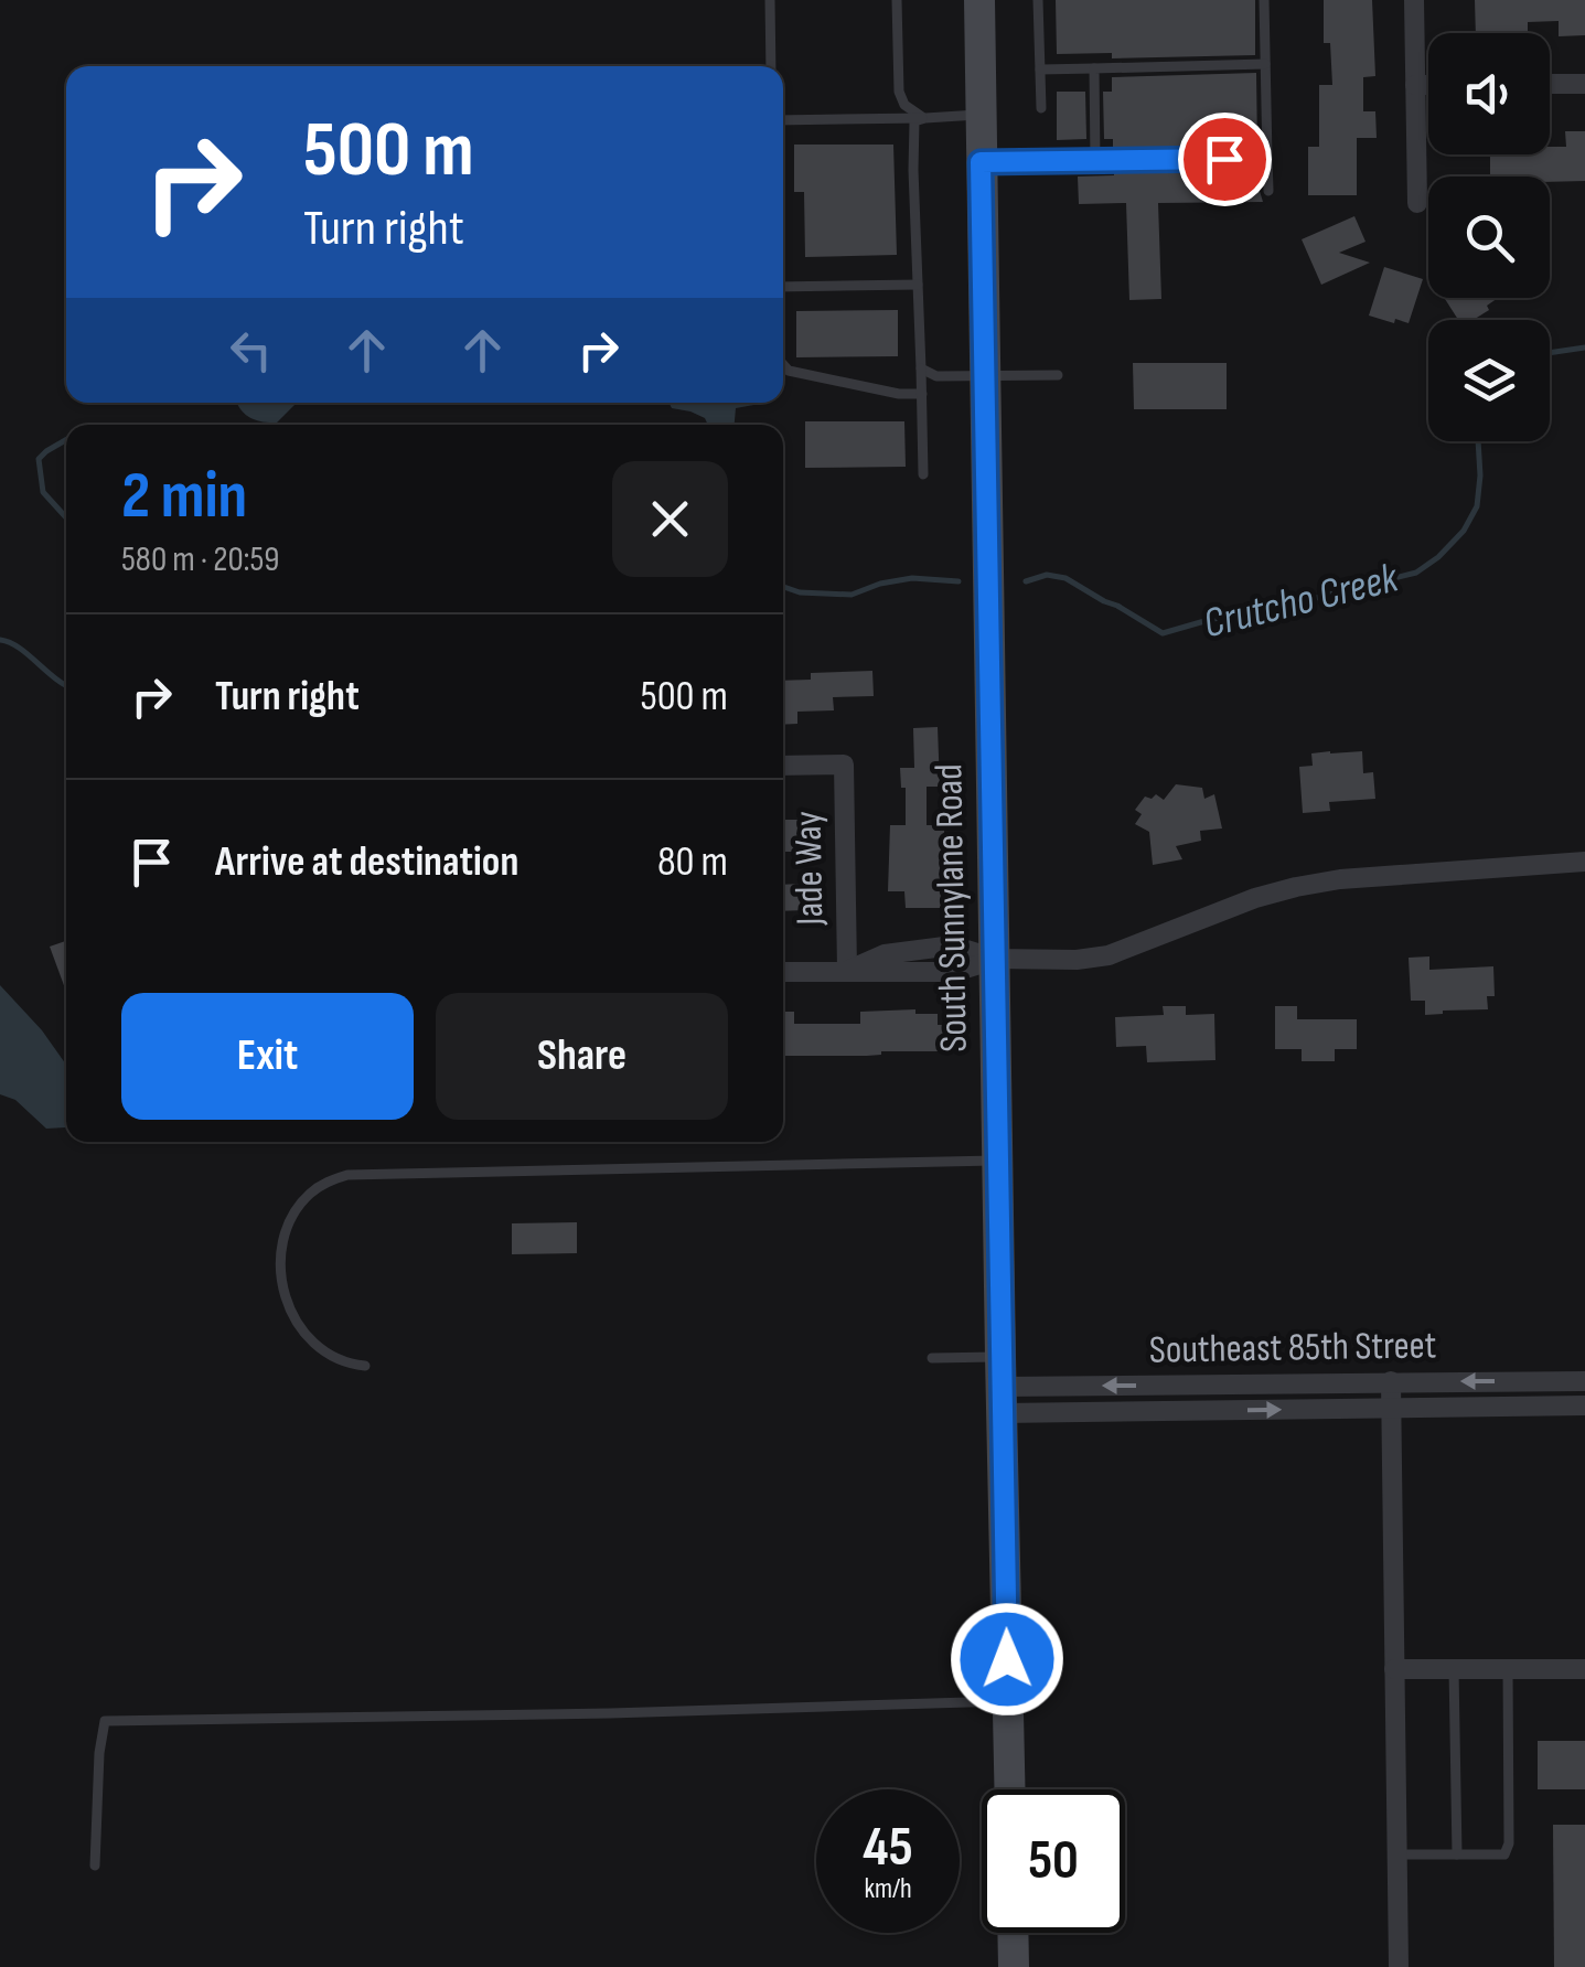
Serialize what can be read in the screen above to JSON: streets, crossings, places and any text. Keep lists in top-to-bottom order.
{
  "streets": {
    "main road": ["South Sunnylane Road"],
    "street": ["Jade Way", "Southeast 85th Street"]
  },
  "crossings": [
    ["South Sunnylane Road", "Southeast 85th Street"]
  ],
  "water": ["Crutcho Creek"],
  "page": {
    "turn": ["500 m", "Turn right"],
    "heading": ["2 min", "580 m · 20:59"],
    "list": [
      {
        "name": "Turn right",
        "value": "500 m"
      },
      {
        "name": "Arrive at destination",
        "value": "80 m"
      }
    ],
    "buttons": ["Exit", "Share"],
    "speed": "45 km/h",
    "limit": "50"
  }
}
